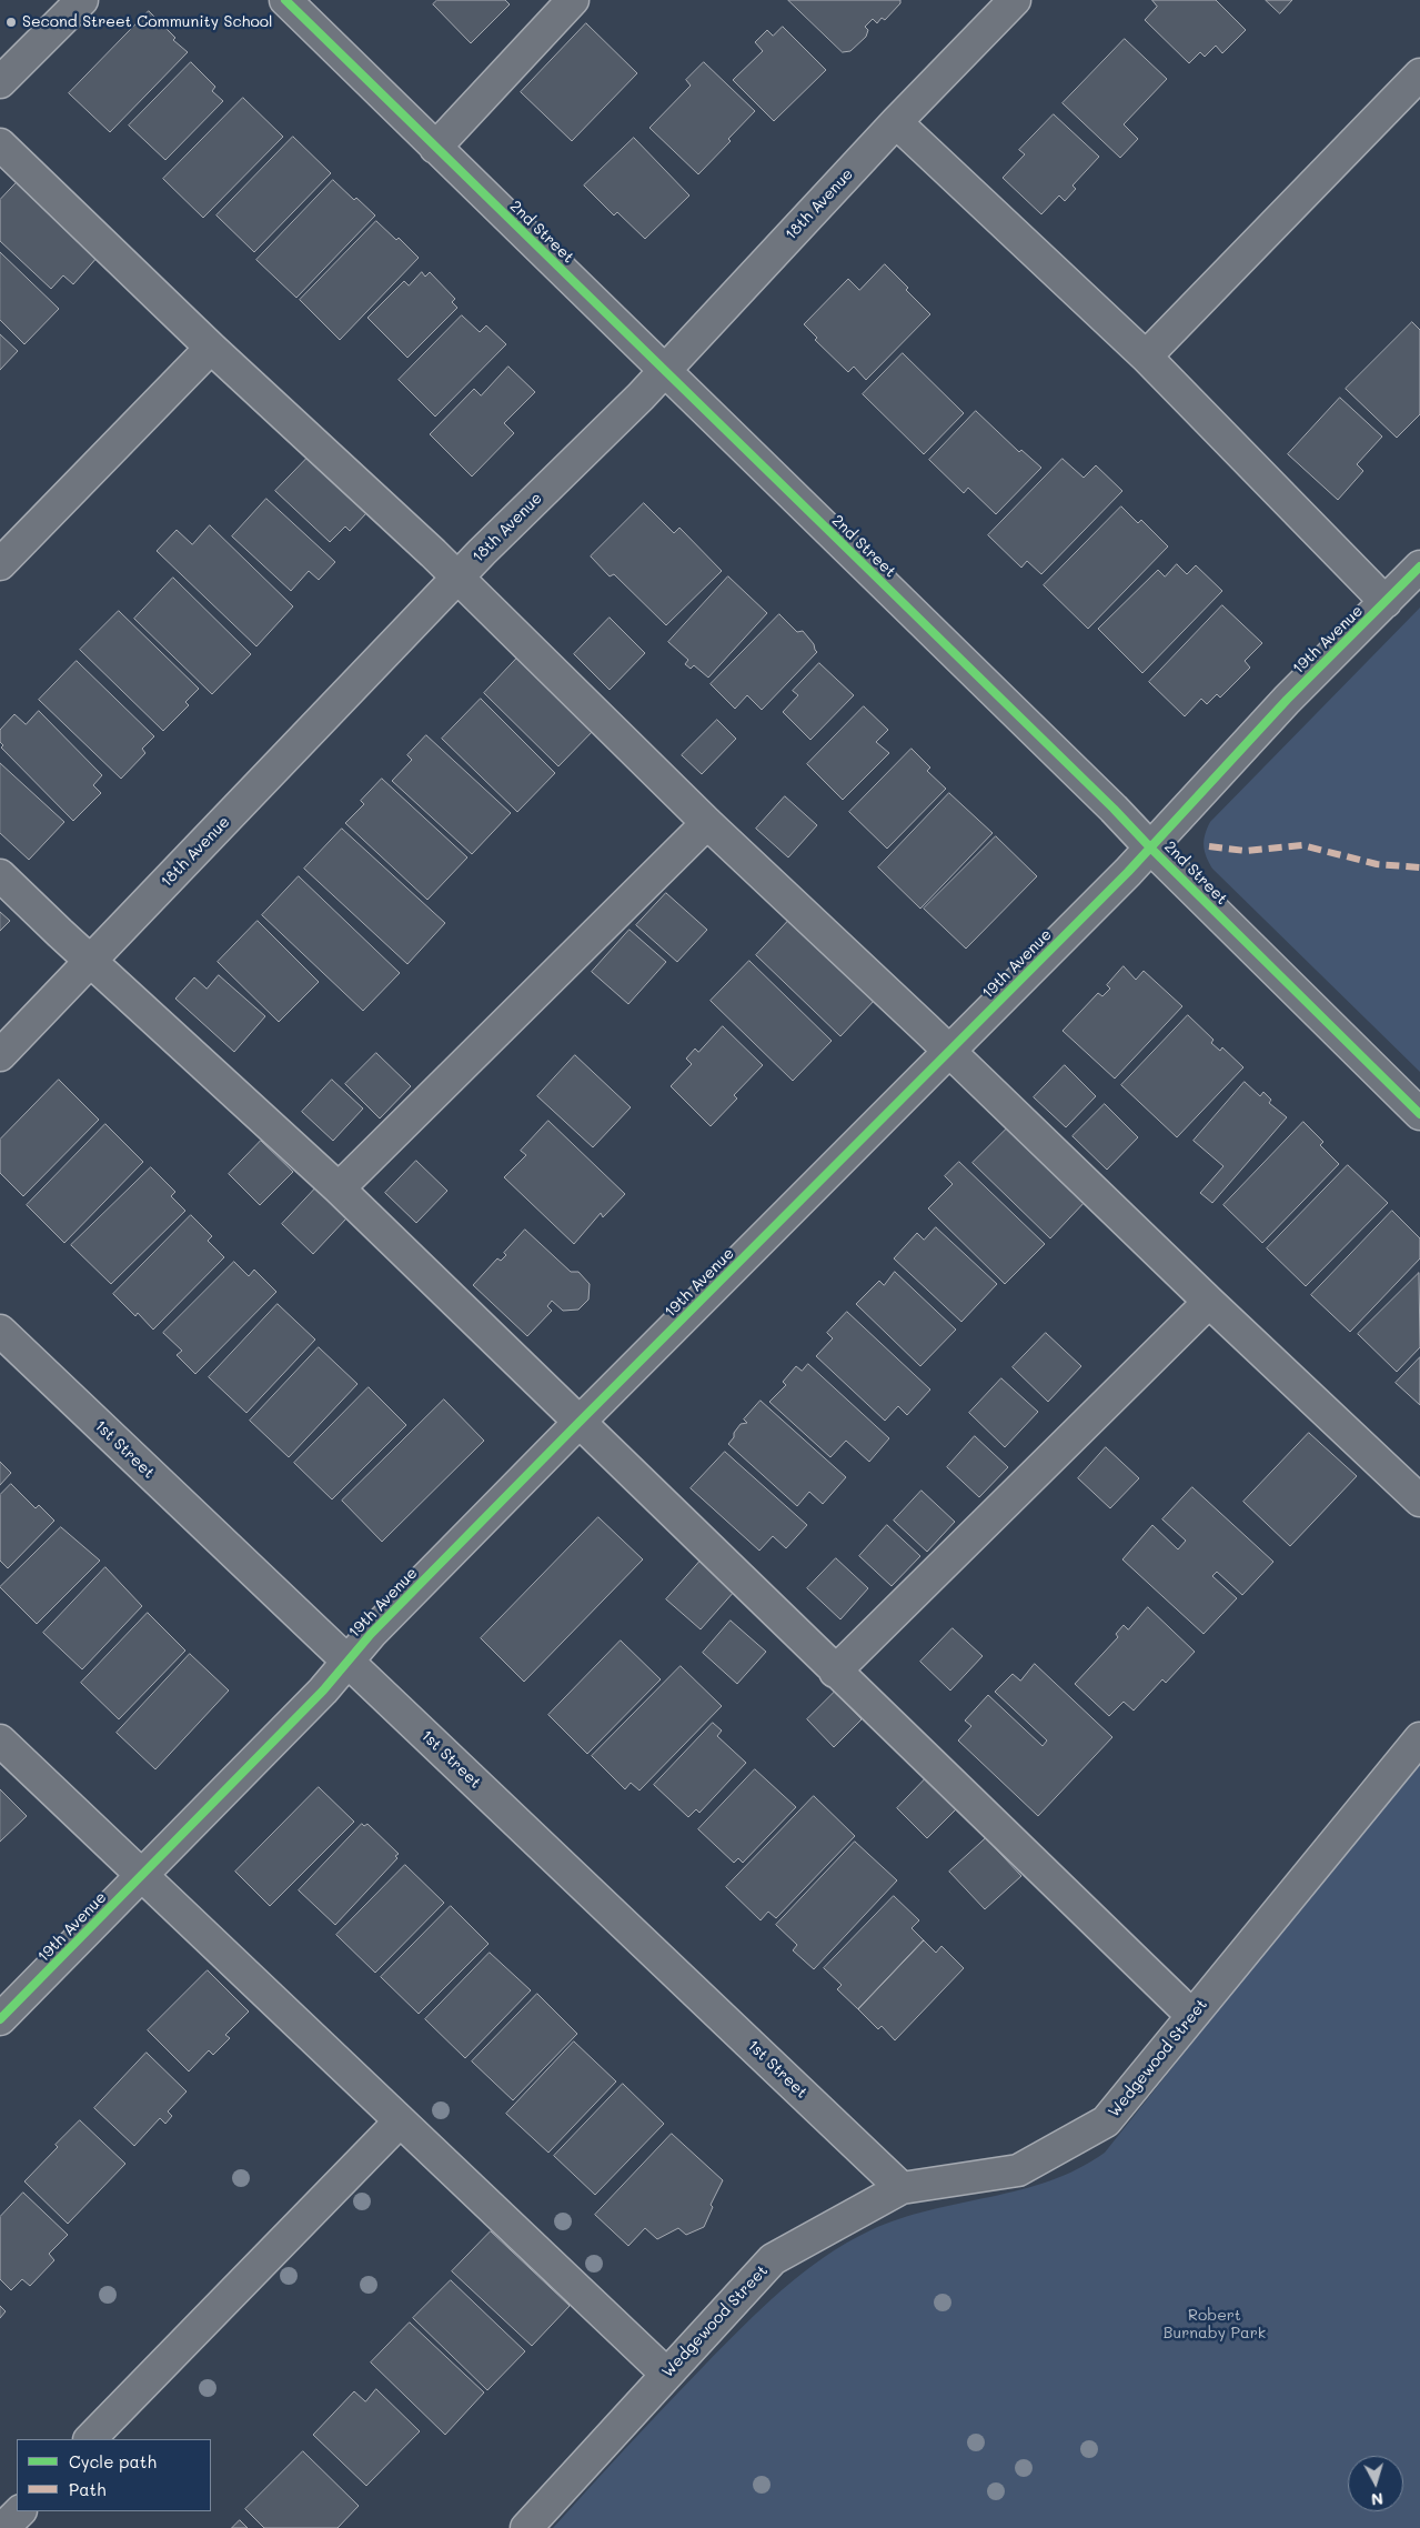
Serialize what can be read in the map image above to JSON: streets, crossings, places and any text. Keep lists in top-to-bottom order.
{
  "streets": {
    "street": [
      "18th Avenue",
      "2nd Street",
      "19th Avenue",
      "1st Street",
      "Wedgewood Street"
    ]
  },
  "crossings": [
    ["18th Avenue", "2nd Street"],
    ["2nd Street", "19th Avenue"],
    ["19th Avenue", "1st Street"],
    ["1st Street", "Wedgewood Street"]
  ],
  "parks": ["Robert Burnaby Park"],
  "places": ["Second Street Community School"],
  "legend": ["Cycle path", "Path"],
  "north": "bottom"
}
